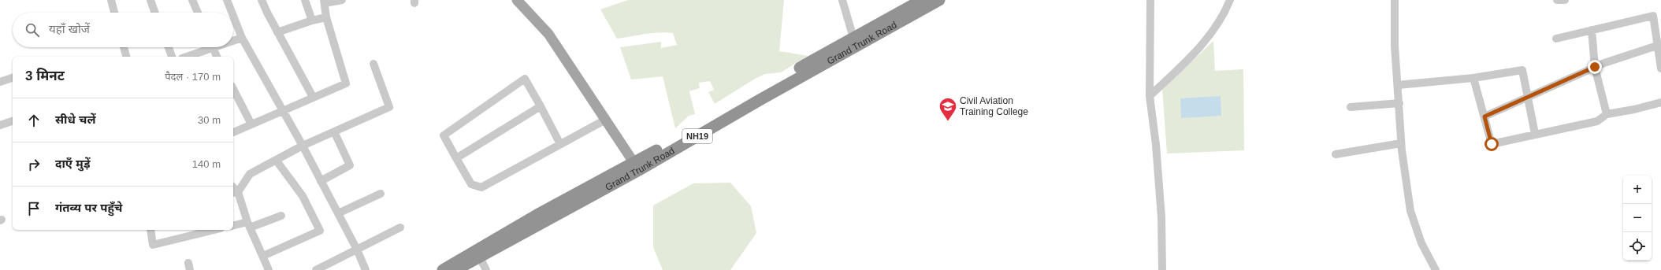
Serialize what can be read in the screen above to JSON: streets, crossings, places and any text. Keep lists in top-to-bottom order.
{
  "streets": {
    "highway": ["Grand Trunk Road", "NH19"]
  },
  "places": {
    "school or university": ["Civil Aviation Training College"]
  },
  "page": {
    "search": "यहाँ खोजें",
    "heading": ["3 मिनट", "पैदल · 170 m"],
    "list": [
      ["सीधे चलें", "30 m"],
      ["दाएँ मुड़ें", "140 m"],
      "गंतव्य पर पहुँचे"
    ],
    "map_buttons": ["+", "−"]
  }
}
